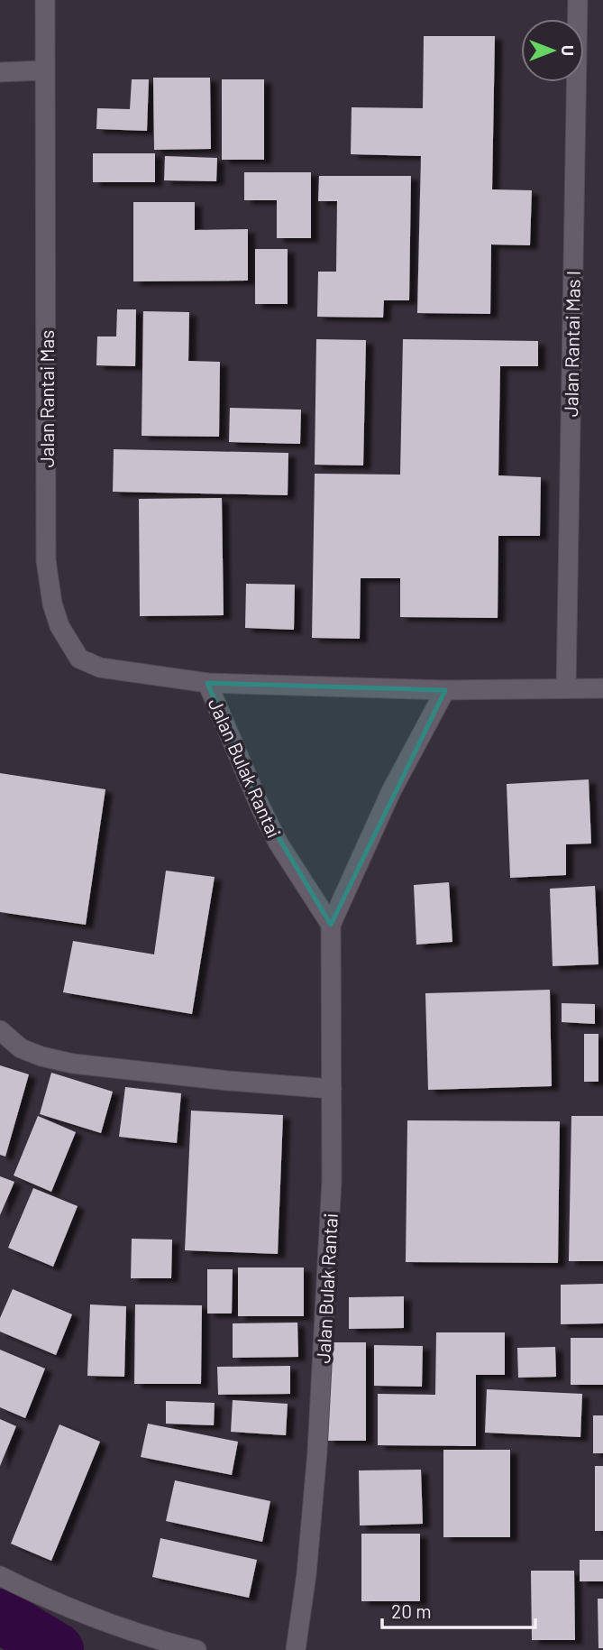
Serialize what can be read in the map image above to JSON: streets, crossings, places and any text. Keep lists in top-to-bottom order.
{
  "streets": {
    "street": ["Jalan Rantai Mas I", "Jalan Rantai Mas", "Jalan Bulak Rantai"]
  },
  "crossings": [
    ["Jalan Rantai Mas I", "Jalan Bulak Rantai"],
    ["Jalan Rantai Mas", "Jalan Bulak Rantai"]
  ],
  "scale_bar": "20 m",
  "north": "right"
}
